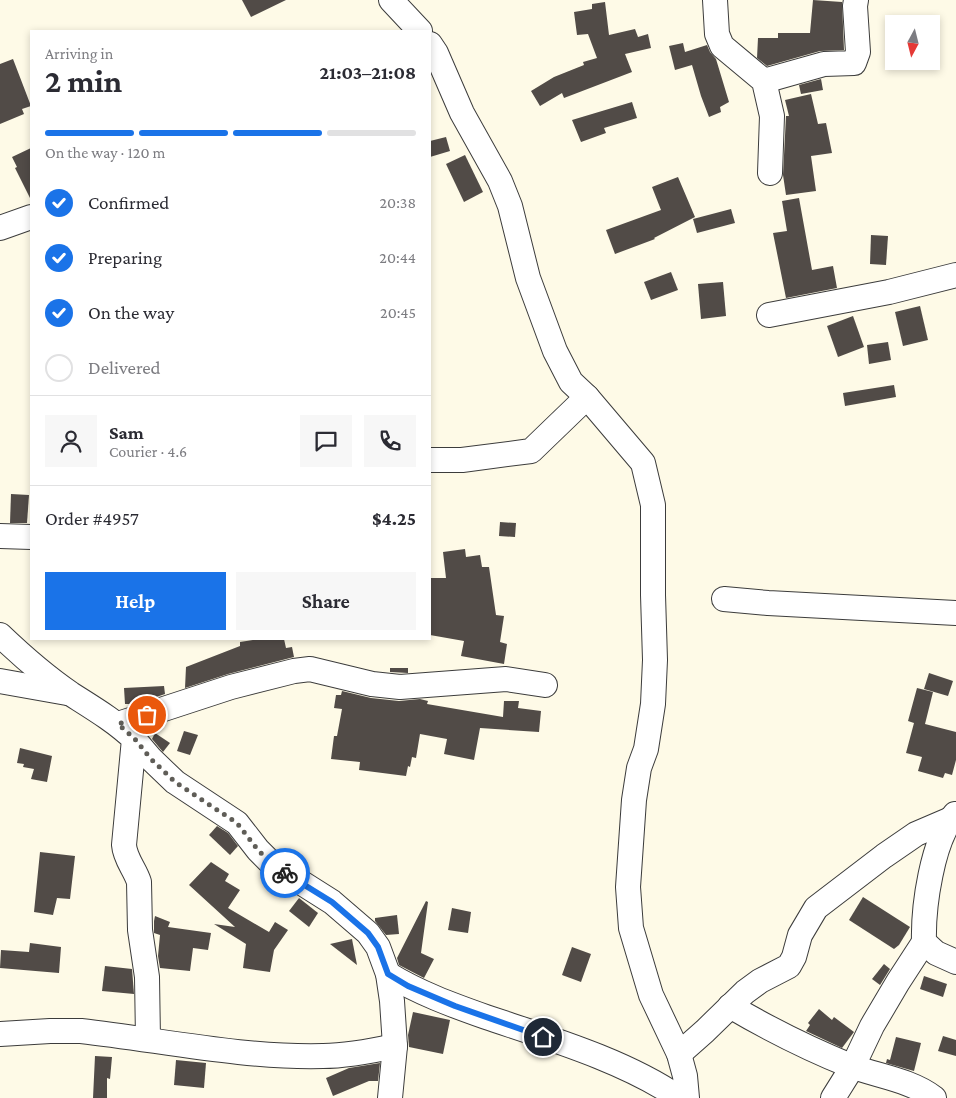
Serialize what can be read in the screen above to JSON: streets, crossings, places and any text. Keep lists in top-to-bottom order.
{
  "north": "bottom",
  "page": {
    "heading": ["2 min", "Arriving in", "21:03–21:08"],
    "panel": [
      "Sam",
      "Courier · 4.6",
      "Order #4957",
      "$4.25"
    ],
    "bar": "On the way · 120 m",
    "list": [
      ["Confirmed", "20:38"],
      ["Preparing", "20:44"],
      ["On the way", "20:45"],
      "Delivered"
    ],
    "buttons": ["Help", "Share"]
  }
}
